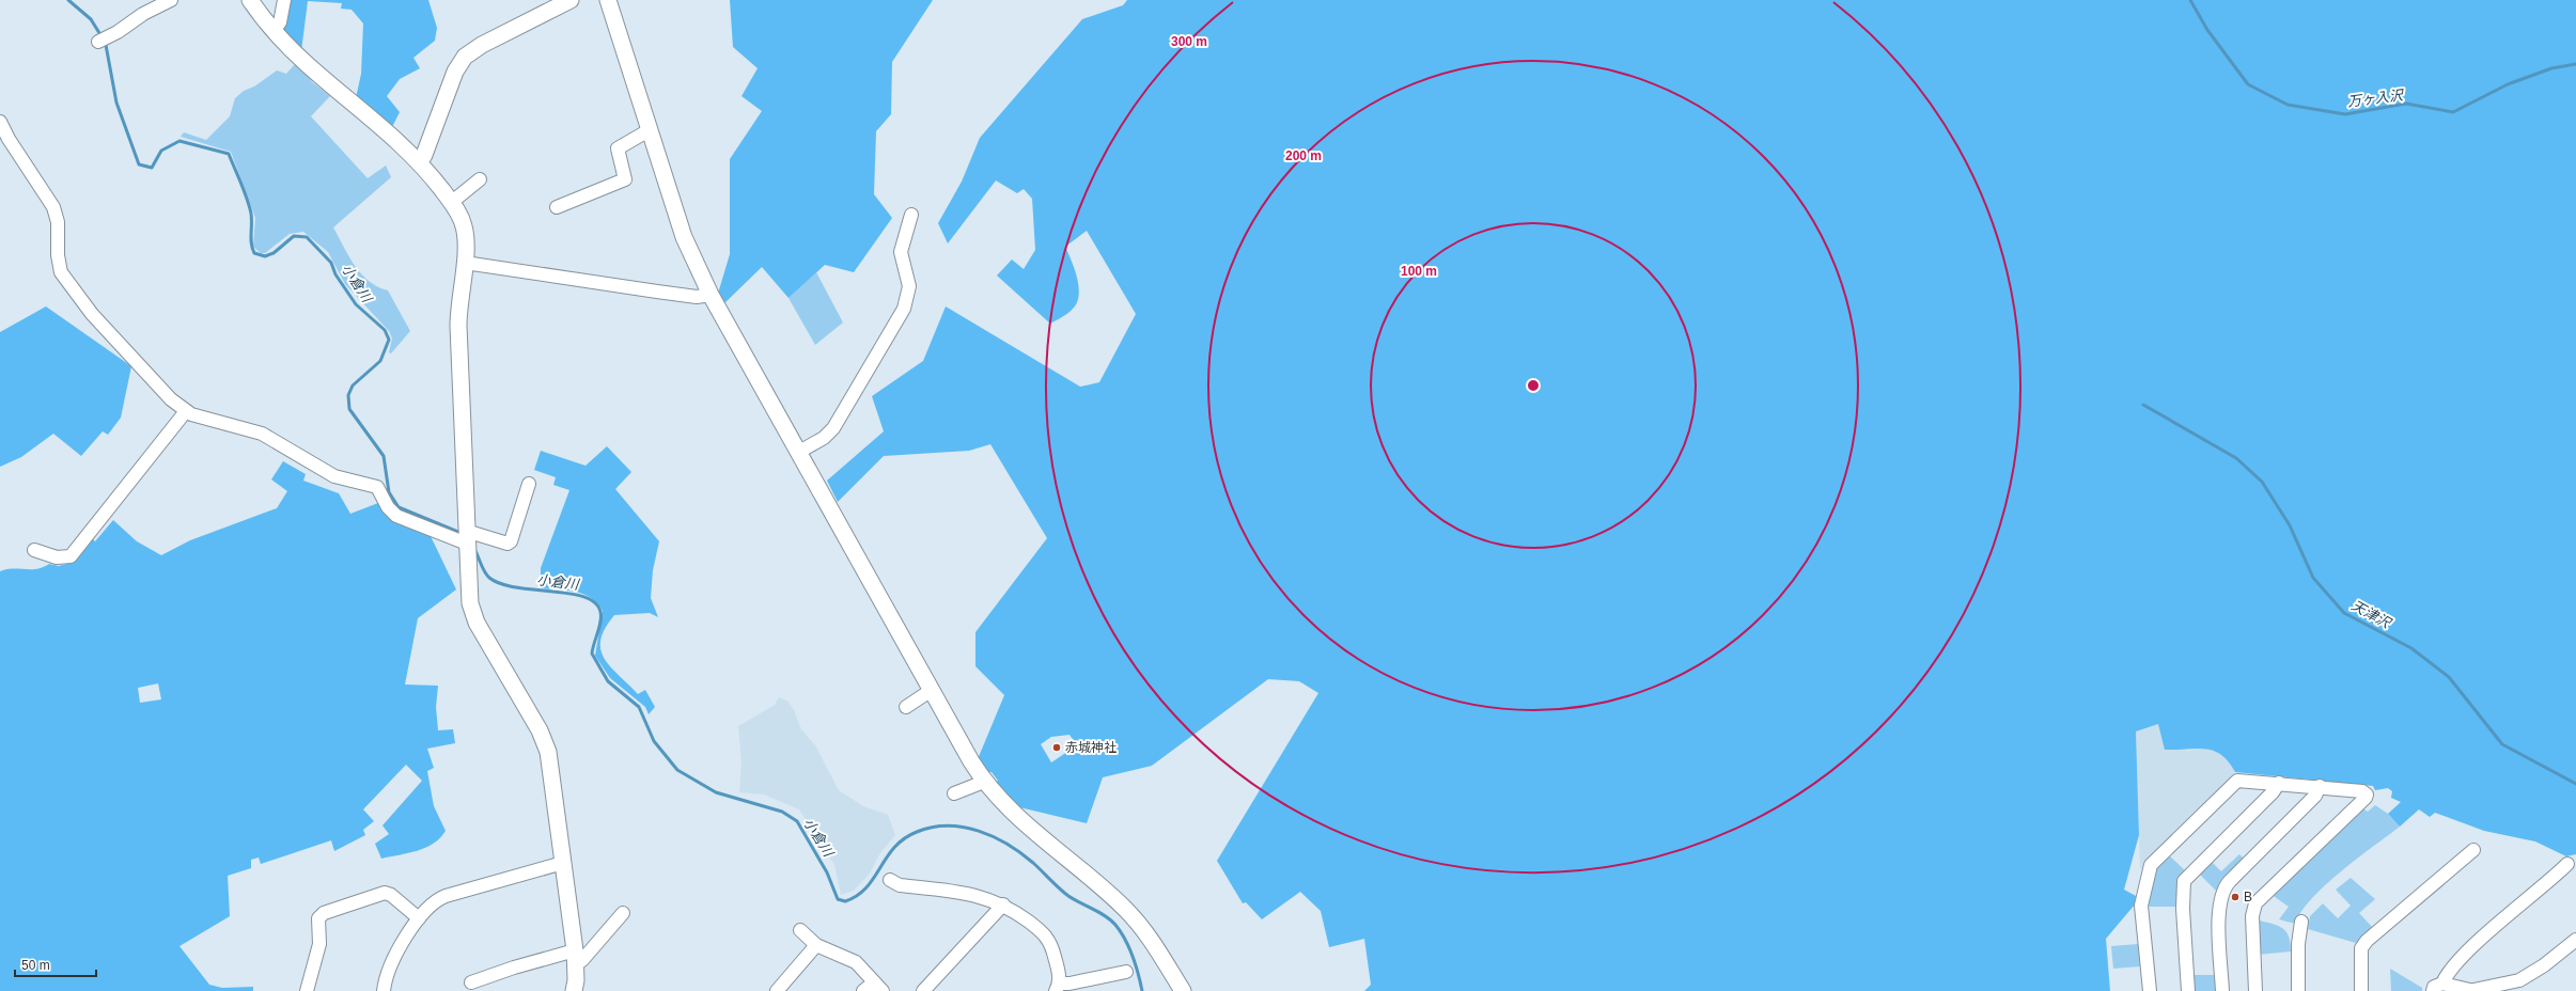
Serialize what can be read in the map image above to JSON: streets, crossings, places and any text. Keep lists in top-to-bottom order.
{
  "water": ["万ヶ入沢", "小倉川", "天津沢"],
  "places": ["赤城神社", "B"],
  "scale_bar": "50 m",
  "rings": ["300 m", "200 m", "100 m"]
}
